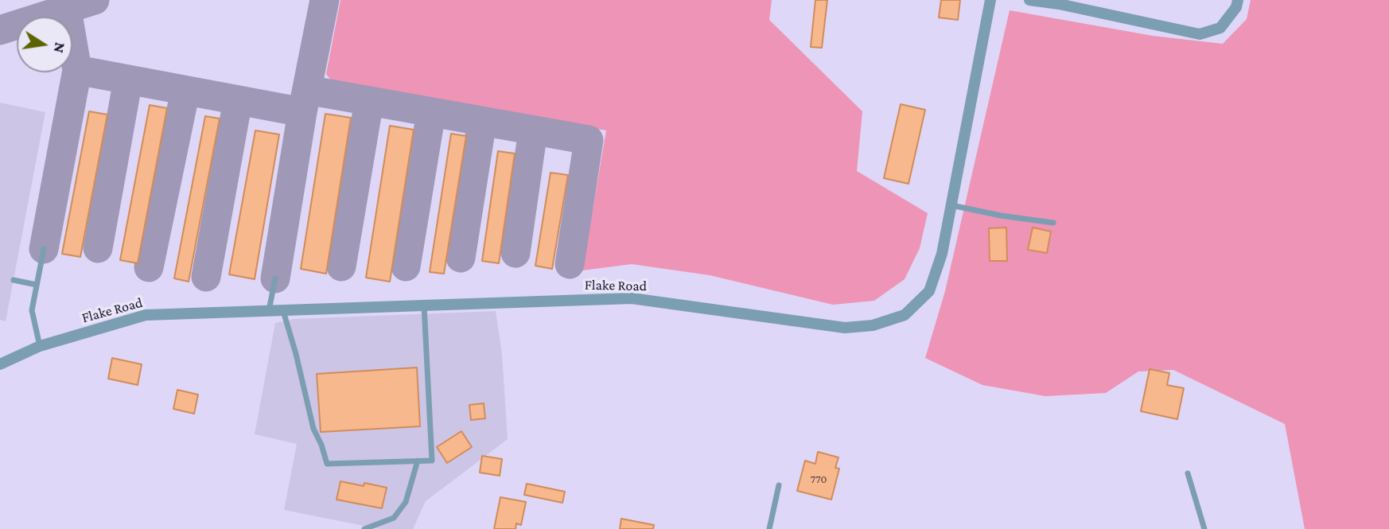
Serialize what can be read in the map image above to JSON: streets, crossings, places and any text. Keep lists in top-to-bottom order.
{
  "streets": {
    "street": ["Flake Road"]
  },
  "house_numbers": ["770"],
  "north": "right"
}
